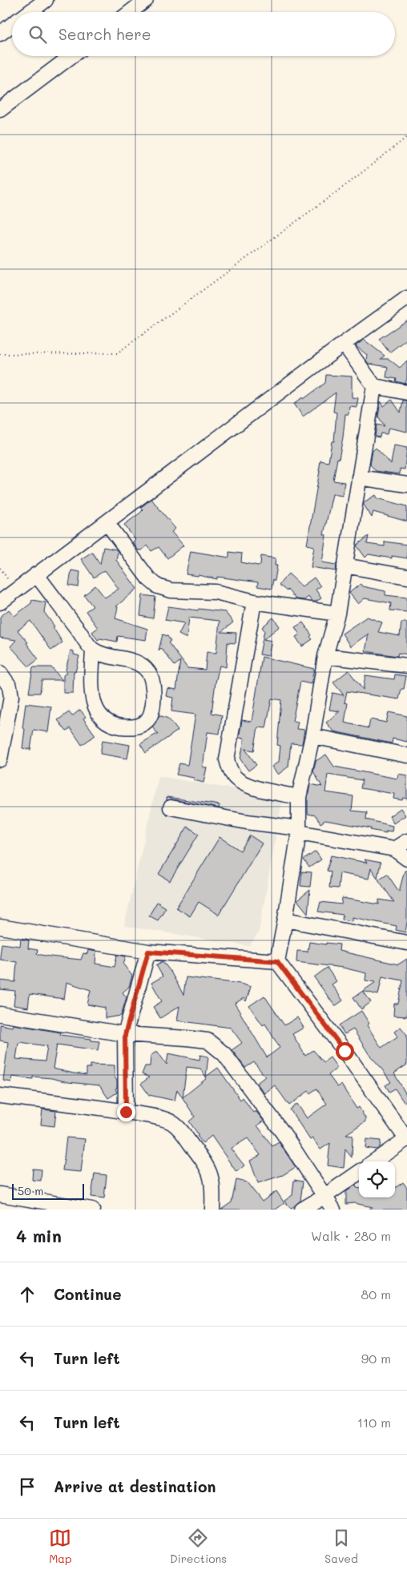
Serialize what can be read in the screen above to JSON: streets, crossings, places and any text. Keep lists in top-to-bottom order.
{
  "scale_bar": "50 m",
  "page": {
    "search": "Search here",
    "scale": "50 m",
    "heading": ["4 min", "Walk · 280 m"],
    "list": [
      ["Continue", "80 m"],
      ["Turn left", "90 m"],
      ["Turn left", "110 m"],
      "Arrive at destination"
    ],
    "nav": ["Map", "Directions", "Saved"]
  }
}
